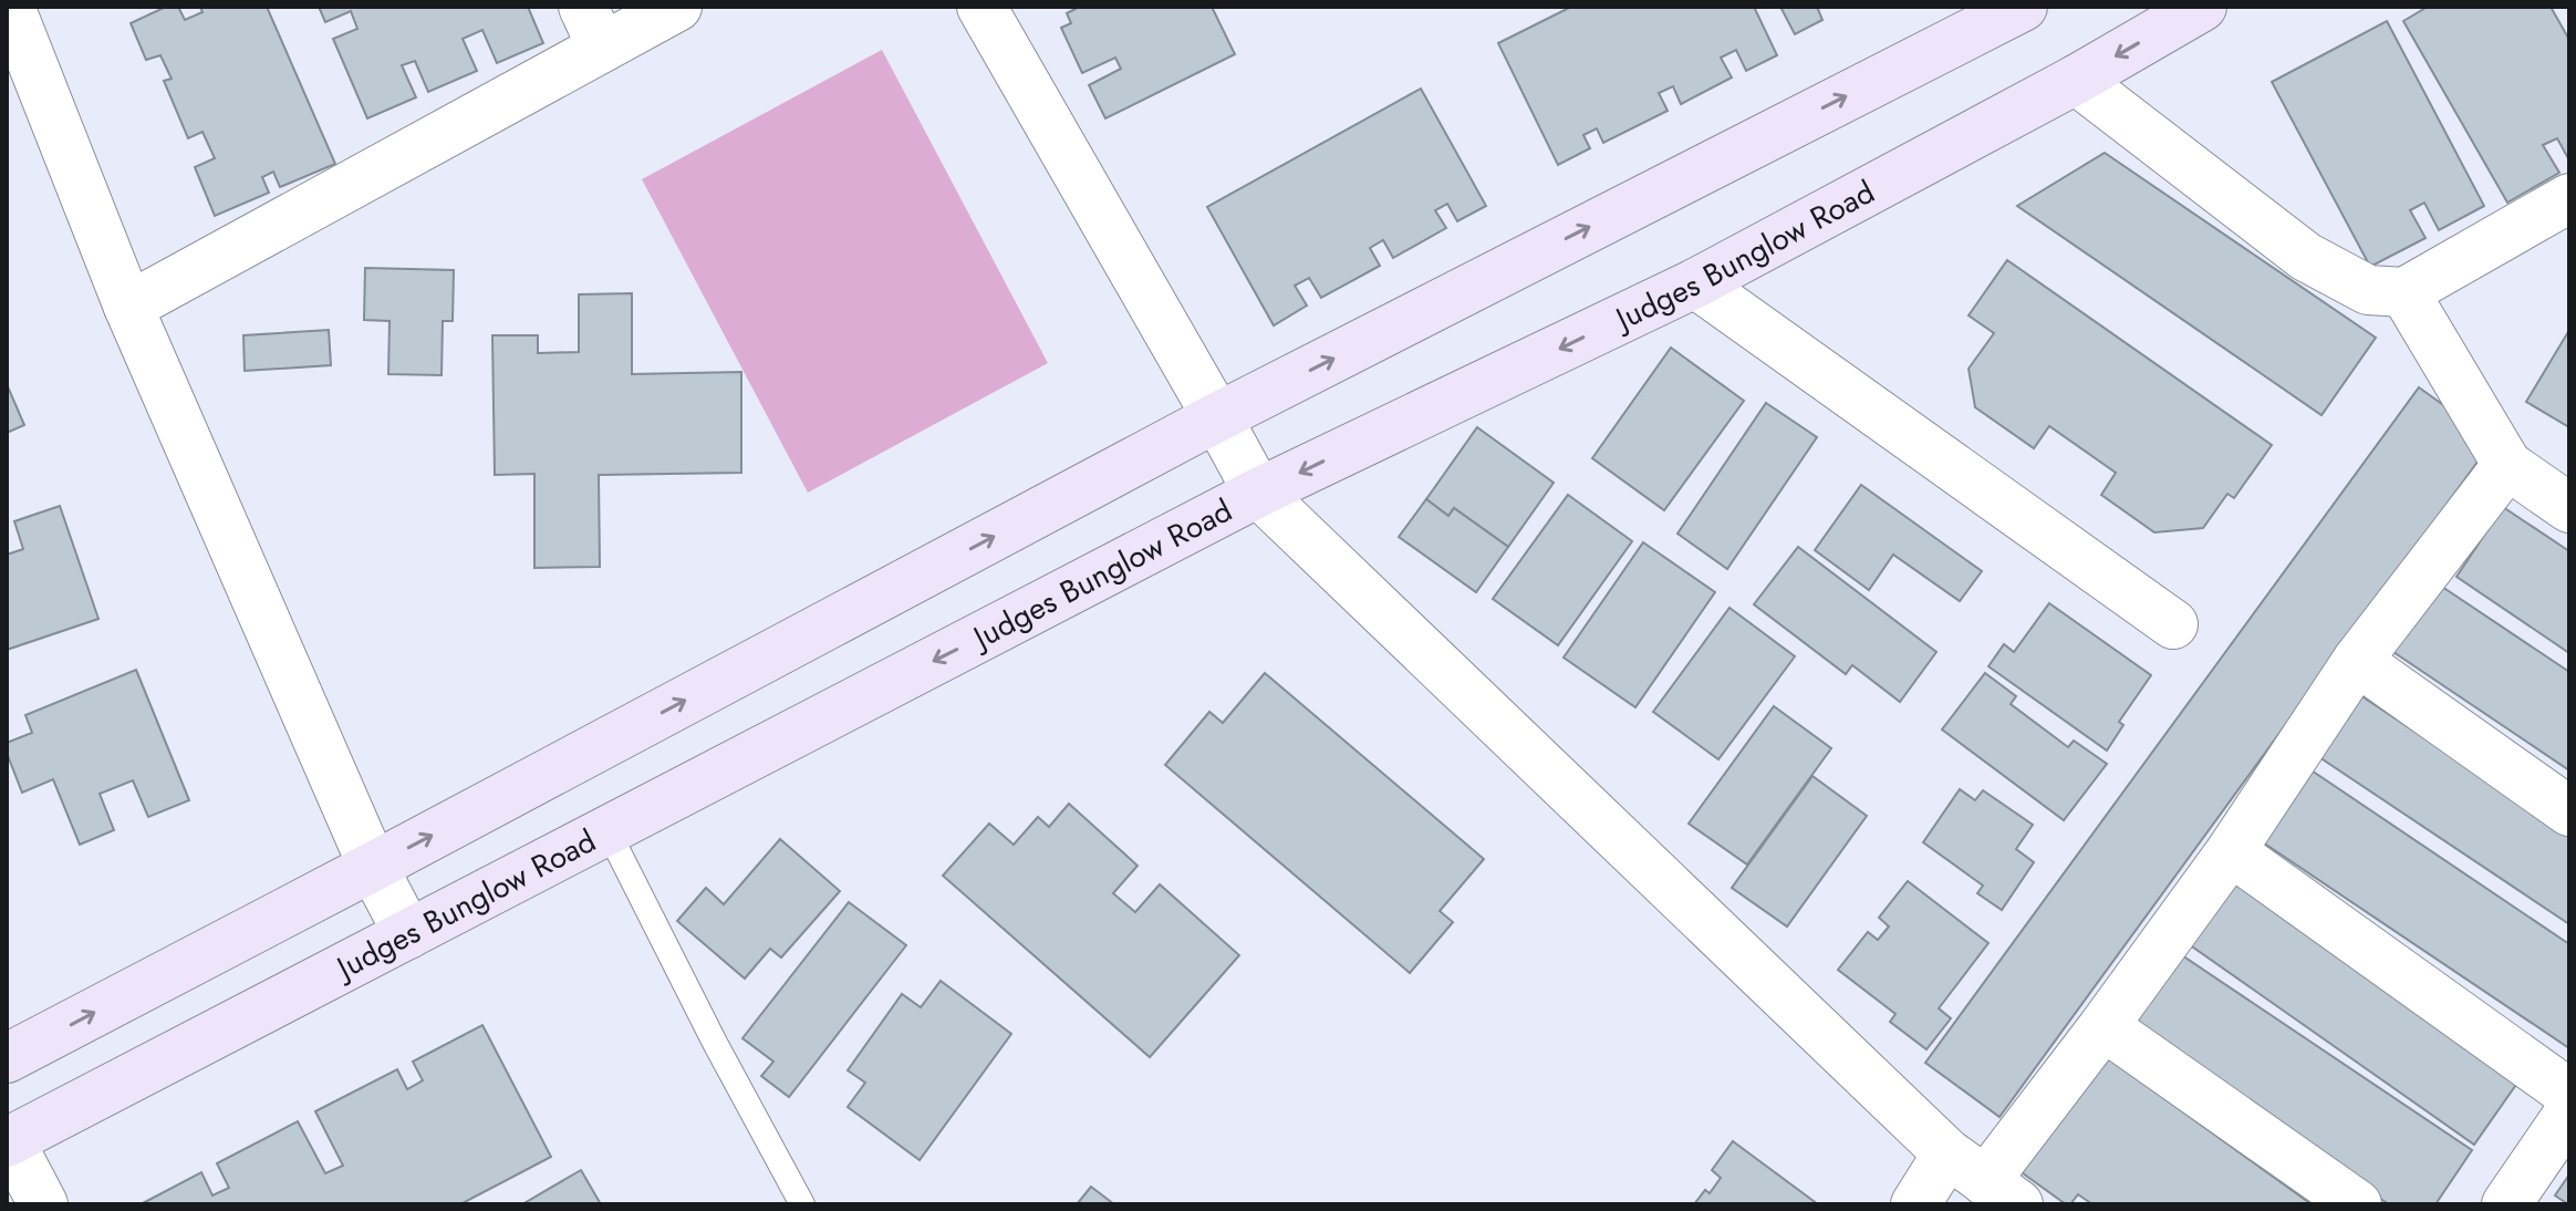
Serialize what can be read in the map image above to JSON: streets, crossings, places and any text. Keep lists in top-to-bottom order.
{
  "streets": {
    "main road": ["Judges Bunglow Road"]
  }
}
